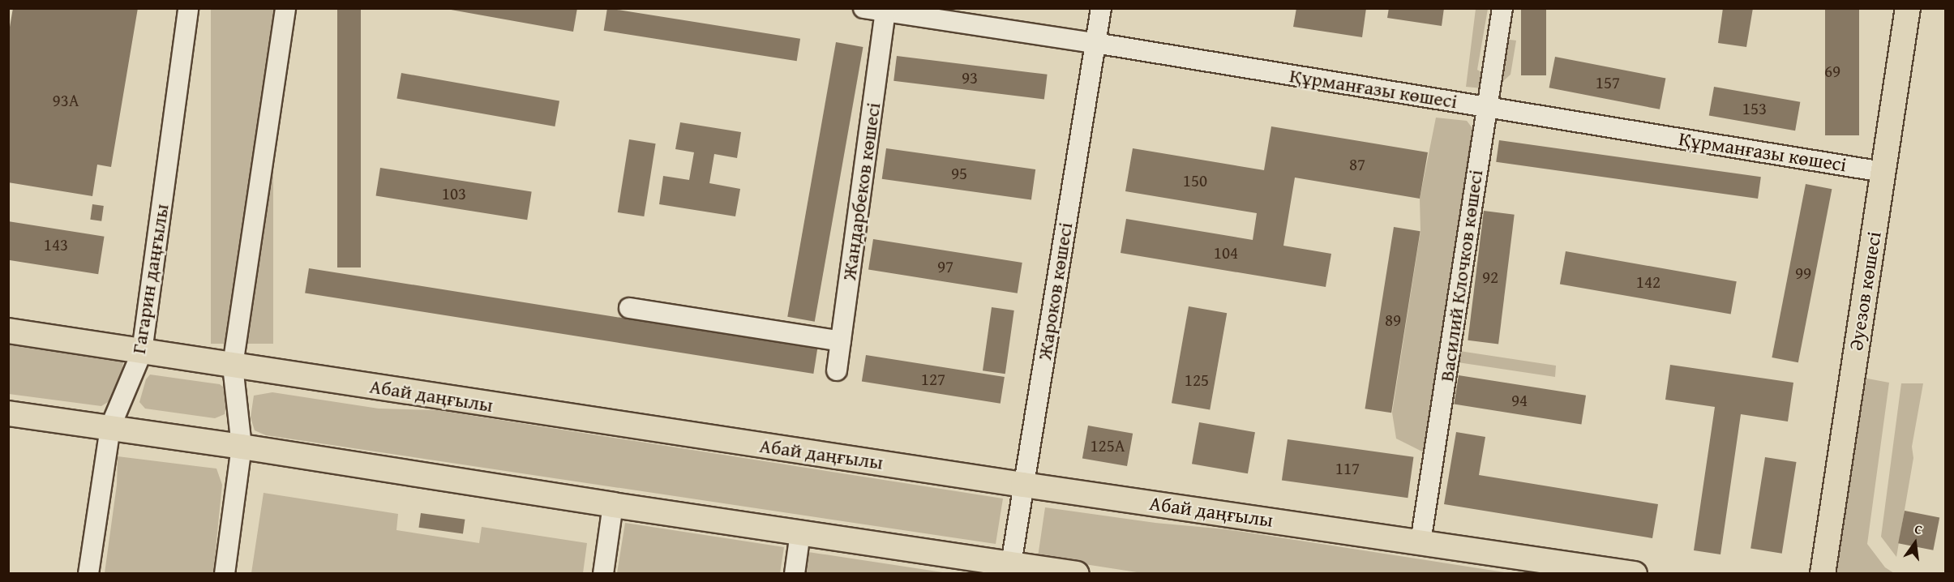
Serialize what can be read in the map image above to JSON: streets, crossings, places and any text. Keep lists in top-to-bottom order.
{
  "streets": {
    "main road": ["Әуезов көшесі", "Абай даңғылы"],
    "street": [
      "Құрманғазы көшесі",
      "Жандарбеков көшесі",
      "Василий Клочков көшесі",
      "Гагарин даңғылы",
      "Жароков көшесі"
    ]
  },
  "crossings": [
    ["Құрманғазы көшесі", "Жандарбеков көшесі"],
    ["Құрманғазы көшесі", "Василий Клочков көшесі"],
    ["Құрманғазы көшесі", "Жароков көшесі"],
    ["Құрманғазы көшесі", "Әуезов көшесі"],
    ["Василий Клочков көшесі", "Абай даңғылы"],
    ["Гагарин даңғылы", "Абай даңғылы"],
    ["Жароков көшесі", "Абай даңғылы"]
  ],
  "house_numbers": [
    "69",
    "93",
    "157",
    "93А",
    "153",
    "87",
    "95",
    "150",
    "103",
    "143",
    "104",
    "97",
    "99",
    "92",
    "142",
    "89",
    "127",
    "125",
    "94",
    "125А",
    "117"
  ],
  "north": "top"
}
